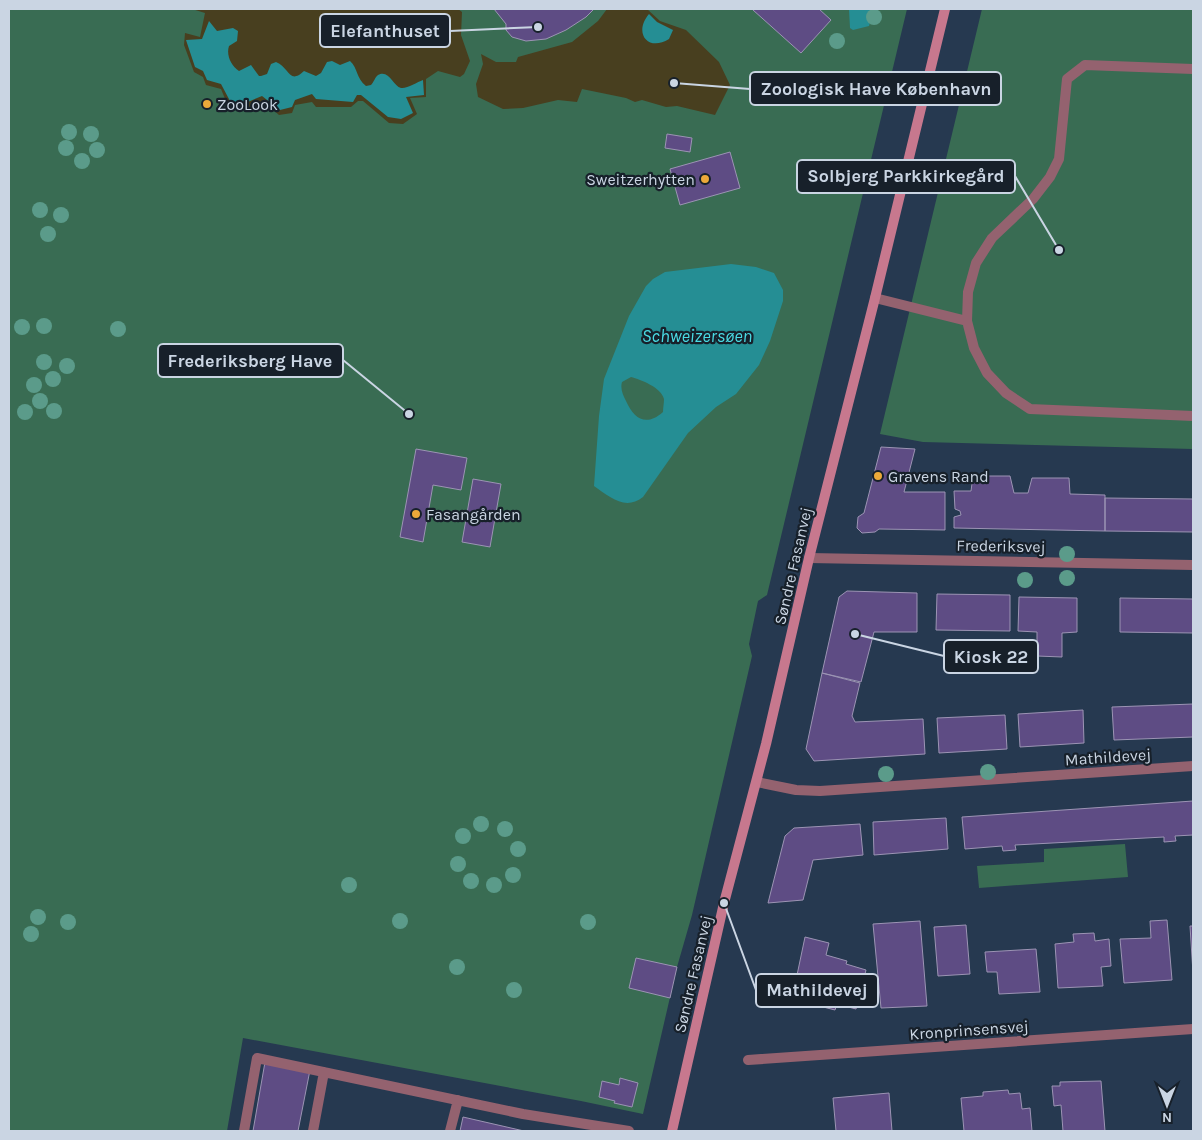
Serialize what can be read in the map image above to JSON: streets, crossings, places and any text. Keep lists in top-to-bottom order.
{
  "streets": {
    "street": [
      "Frederiksvej",
      "Søndre Fasanvej",
      "Mathildevej",
      "Kronprinsensvej"
    ]
  },
  "crossings": [
    ["Frederiksvej", "Søndre Fasanvej"],
    ["Søndre Fasanvej", "Mathildevej"]
  ],
  "water": ["Schweizersøen"],
  "places": [
    "Elefanthuset",
    "Zoologisk Have København",
    "ZooLook",
    "Sweitzerhytten",
    "Solbjerg Parkkirkegård",
    "Frederiksberg Have",
    "Gravens Rand",
    "Fasangården",
    "Kiosk 22",
    "Mathildevej"
  ],
  "north": "bottom"
}
